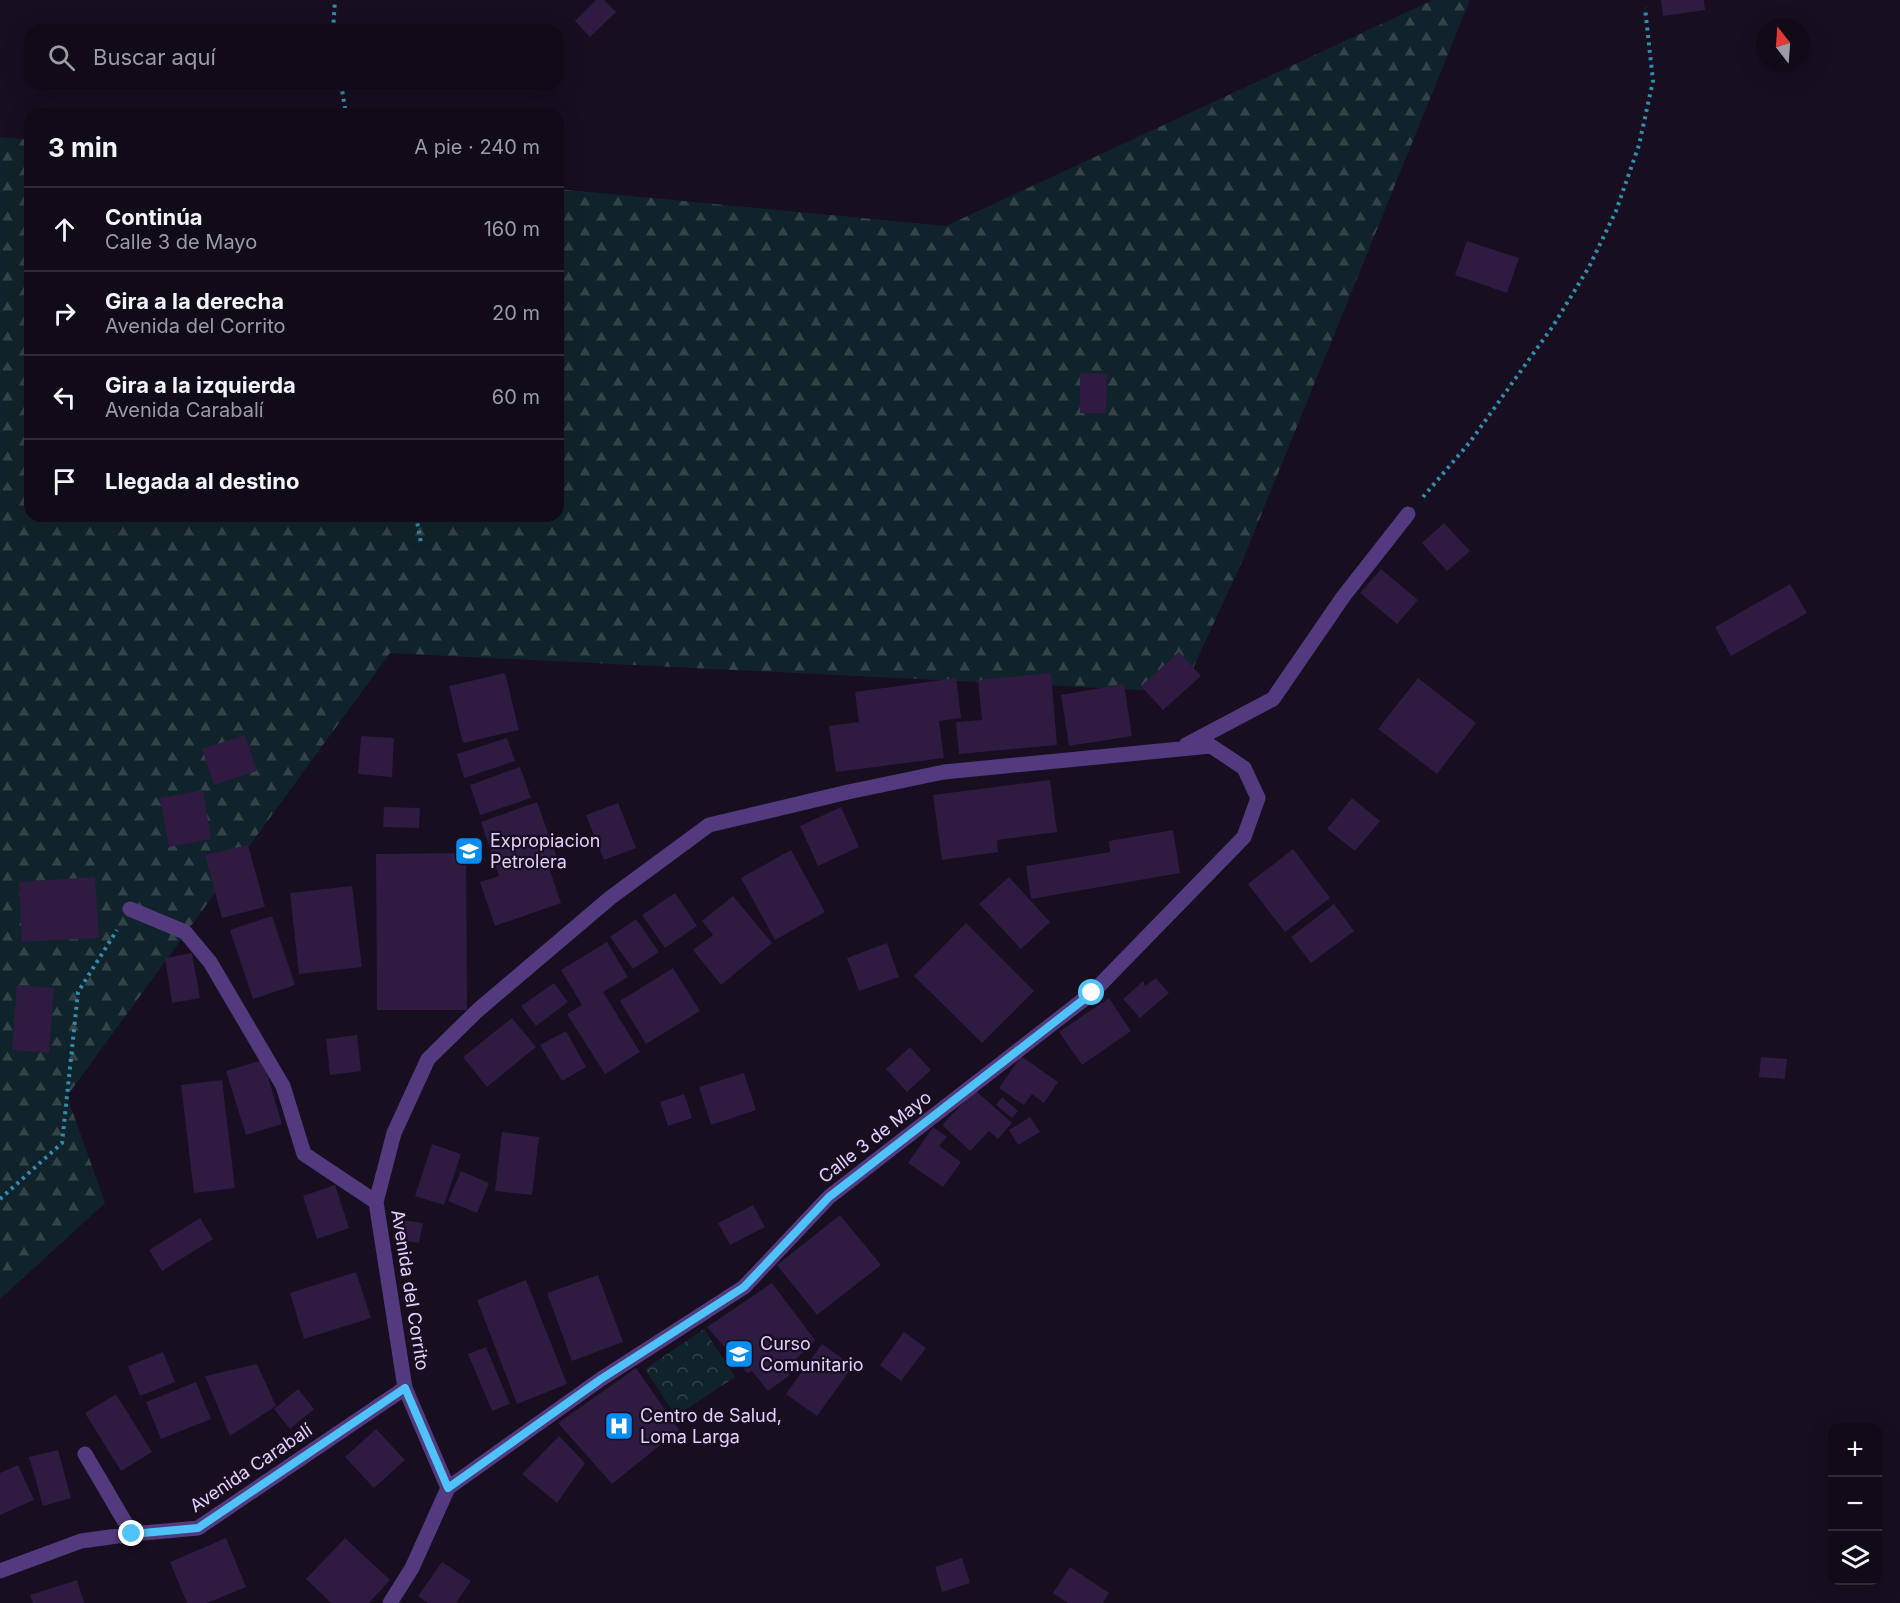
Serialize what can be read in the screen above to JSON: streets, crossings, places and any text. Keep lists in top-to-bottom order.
{
  "streets": {
    "street": ["Calle 3 de Mayo", "Avenida del Corrito", "Avenida Carabalí"]
  },
  "crossings": [
    ["Calle 3 de Mayo", "Avenida del Corrito"],
    ["Avenida del Corrito", "Avenida Carabalí"]
  ],
  "places": {
    "school or university": ["Expropiacion Petrolera", "Curso Comunitario"],
    "hospital": ["Centro de Salud, Loma Larga"]
  },
  "north": "top",
  "page": {
    "search": "Buscar aquí",
    "heading": ["3 min", "A pie · 240 m"],
    "list": [
      ["Continúa", "Calle 3 de Mayo", "160 m"],
      ["Gira a la derecha", "Avenida del Corrito", "20 m"],
      ["Gira a la izquierda", "Avenida Carabalí", "60 m"],
      "Llegada al destino"
    ],
    "map_buttons": ["+", "−"]
  }
}
